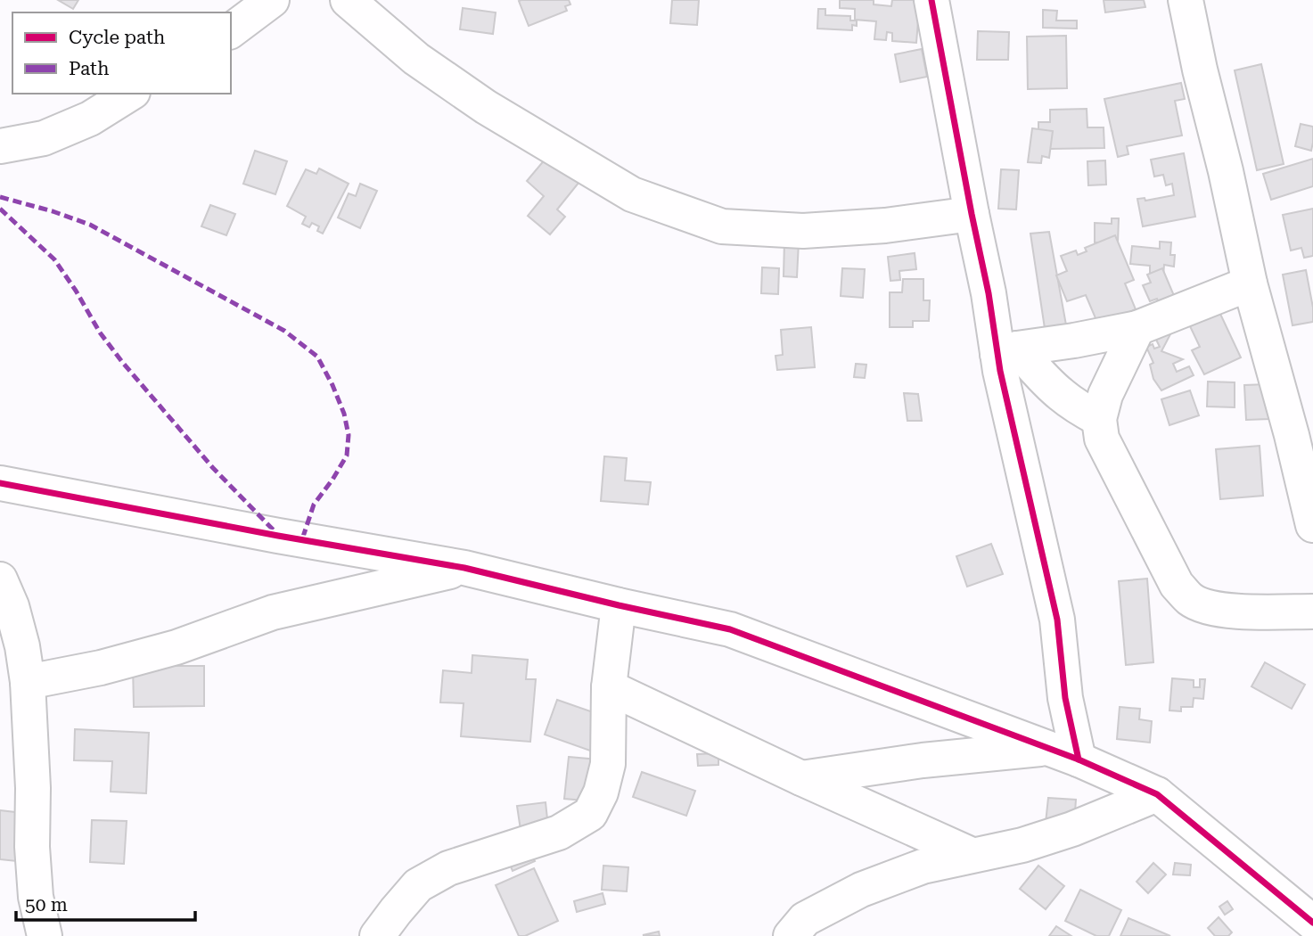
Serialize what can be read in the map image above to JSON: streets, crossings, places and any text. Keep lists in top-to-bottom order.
{
  "legend": ["Cycle path", "Path"],
  "scale_bar": "50 m"
}
